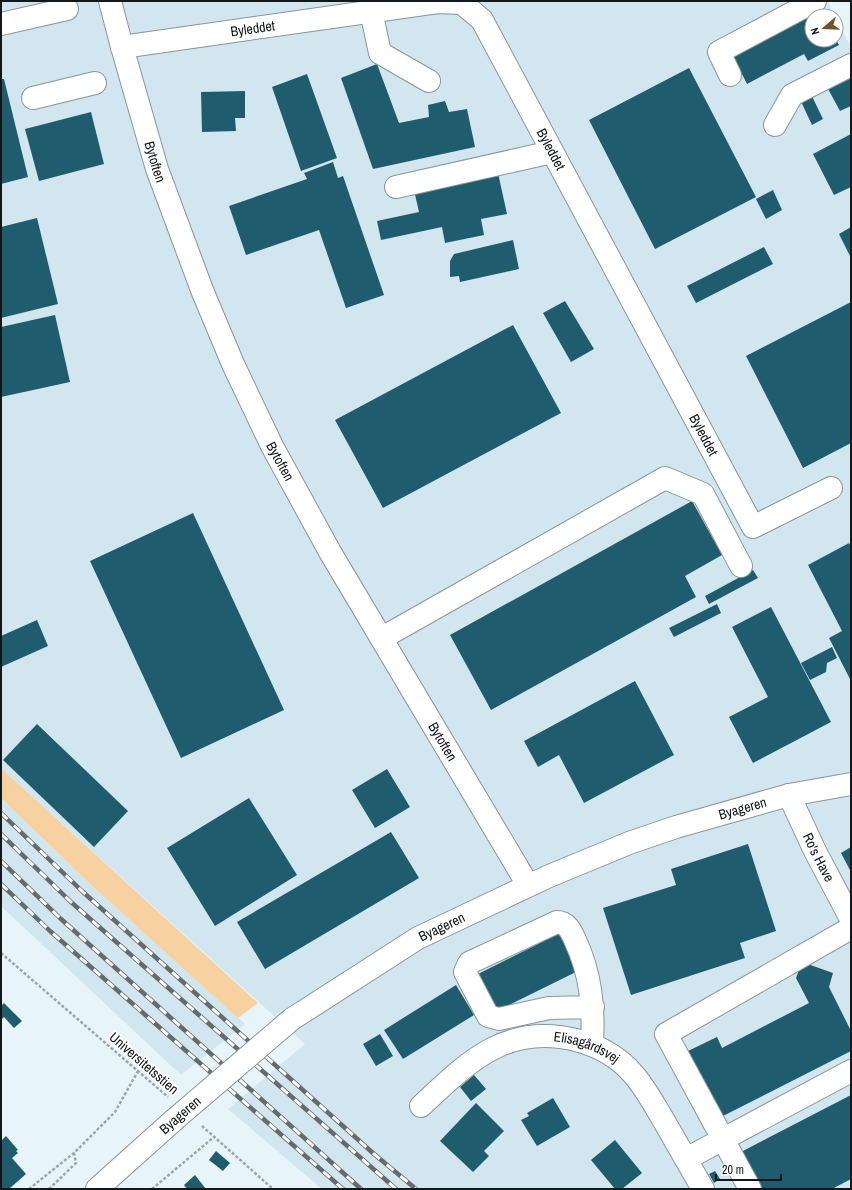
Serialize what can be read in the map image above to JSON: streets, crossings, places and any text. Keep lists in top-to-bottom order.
{
  "streets": {
    "street": [
      "Byleddet",
      "Bytoften",
      "Byageren",
      "Ro's Have",
      "Elisagårdsvej"
    ],
    "path": ["Universitetsstien"]
  },
  "crossings": [
    ["Byleddet", "Bytoften"],
    ["Bytoften", "Byageren"],
    ["Byageren", "Ro's Have"],
    ["Byageren", "Universitetsstien"]
  ],
  "scale_bar": "20 m",
  "north": "left"
}
